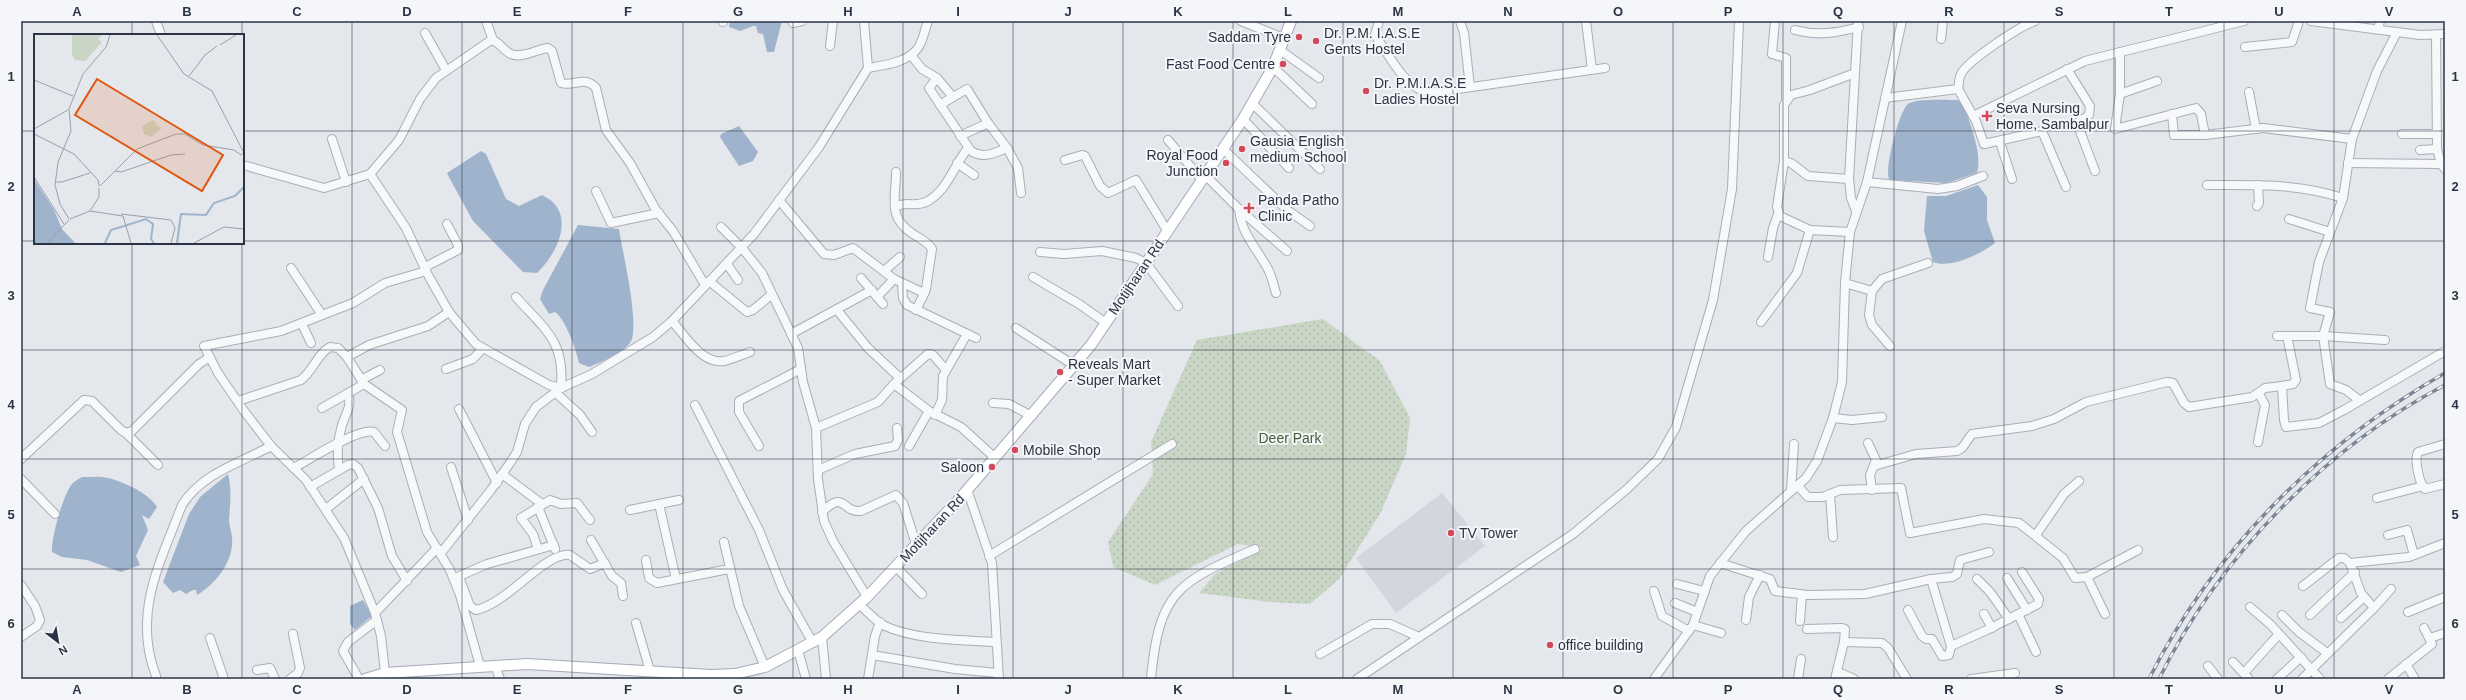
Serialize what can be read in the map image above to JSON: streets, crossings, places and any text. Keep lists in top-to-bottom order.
{
  "streets": {
    "main road": ["Motijharan Rd"]
  },
  "parks": ["Deer Park"],
  "places": {
    "other": [
      "Saddam Tyre",
      "Dr. P.M. I.A.S.E Gents Hostel",
      "Fast Food Centre",
      "Dr. P.M.I.A.S.E Ladies Hostel",
      "Gausia English medium School",
      "Royal Food Junction",
      "Reveals Mart - Super Market",
      "Mobile Shop",
      "Saloon",
      "TV Tower",
      "office building"
    ],
    "health": ["Seva Nursing Home, Sambalpur", "Panda Patho Clinic"]
  },
  "north": "bottom right",
  "grid": {
    "columns": [
      "A",
      "B",
      "C",
      "D",
      "E",
      "F",
      "G",
      "H",
      "I",
      "J",
      "K",
      "L",
      "M",
      "N",
      "O",
      "P",
      "Q",
      "R",
      "S",
      "T",
      "U",
      "V"
    ],
    "rows": [
      "1",
      "2",
      "3",
      "4",
      "5",
      "6"
    ]
  }
}
